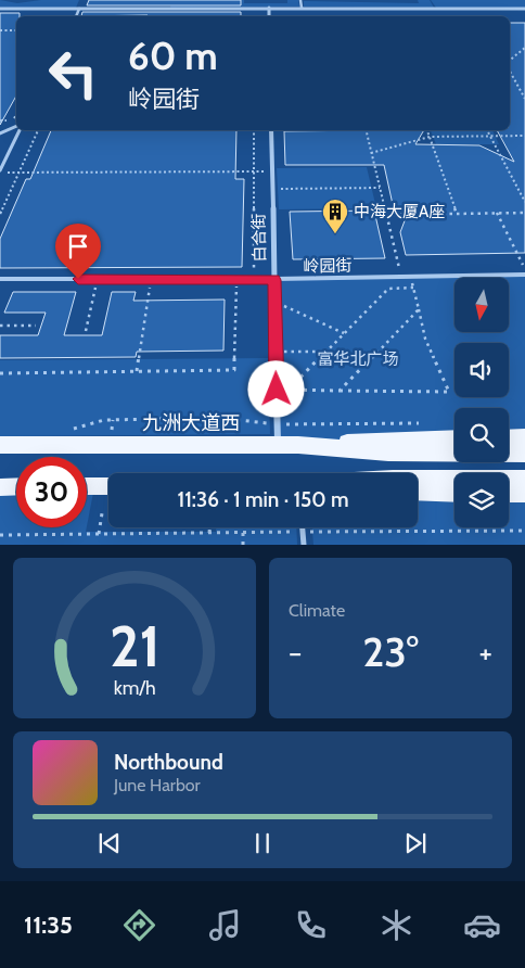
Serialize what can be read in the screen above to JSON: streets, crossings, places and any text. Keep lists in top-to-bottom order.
{
  "streets": {
    "main road": ["九洲大道西"],
    "street": ["白合街"],
    "lane": ["岭园街"]
  },
  "crossings": [
    ["白合街", "岭园街"],
    ["白合街", "九洲大道西"]
  ],
  "parks": ["富华北广场"],
  "places": {
    "building": ["中海大厦A座"]
  },
  "north": "bottom",
  "page": {
    "turn": ["60 m", "岭园街"],
    "limit": "30",
    "trip": "11:36 · 1 min · 150 m",
    "tile": "Climate",
    "heat": ["−", "23°", "+"],
    "song": ["Northbound", "June Harbor"],
    "tabs": "11:35",
    "gauge": ["21", "km/h"]
  }
}
